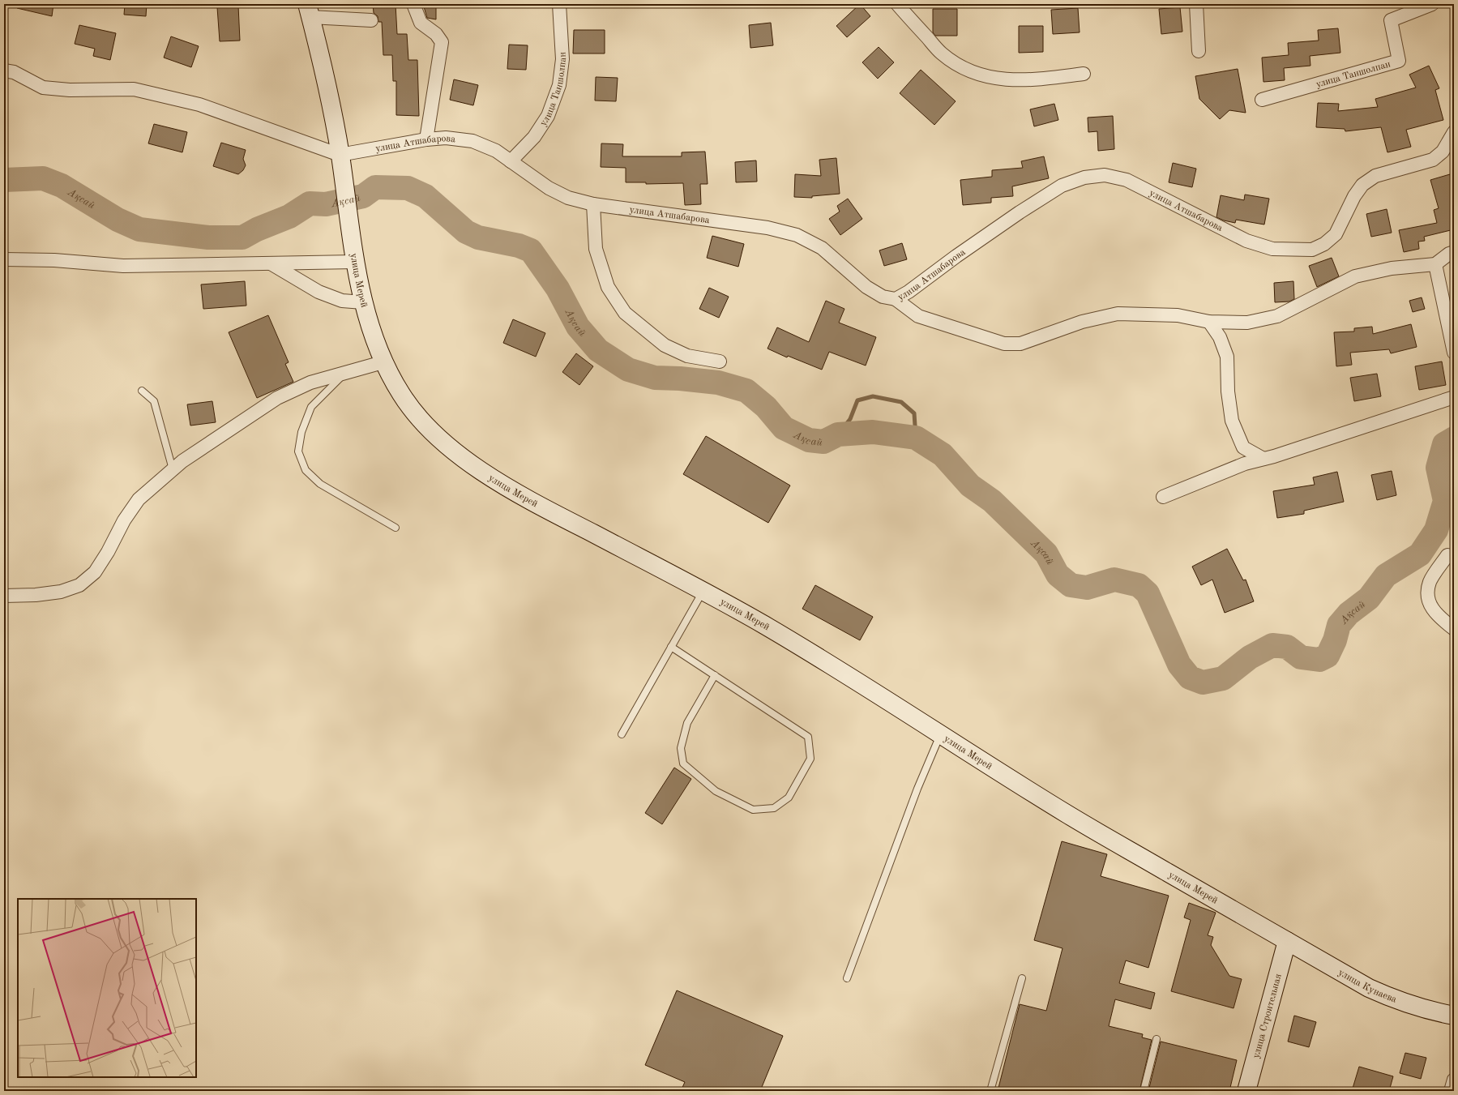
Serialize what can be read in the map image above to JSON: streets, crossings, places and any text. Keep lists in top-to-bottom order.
{
  "streets": {
    "main road": ["улица Мерей", "улица Кунаева", "улица Строительная"],
    "street": ["улица Таншолпан", "улица Атшабарова"]
  },
  "crossings": [
    ["улица Таншолпан", "улица Атшабарова"],
    ["улица Атшабарова", "улица Мерей"],
    ["улица Мерей", "улица Кунаева"],
    ["улица Мерей", "улица Строительная"],
    ["улица Кунаева", "улица Строительная"]
  ],
  "water": ["Ақсай"]
}
